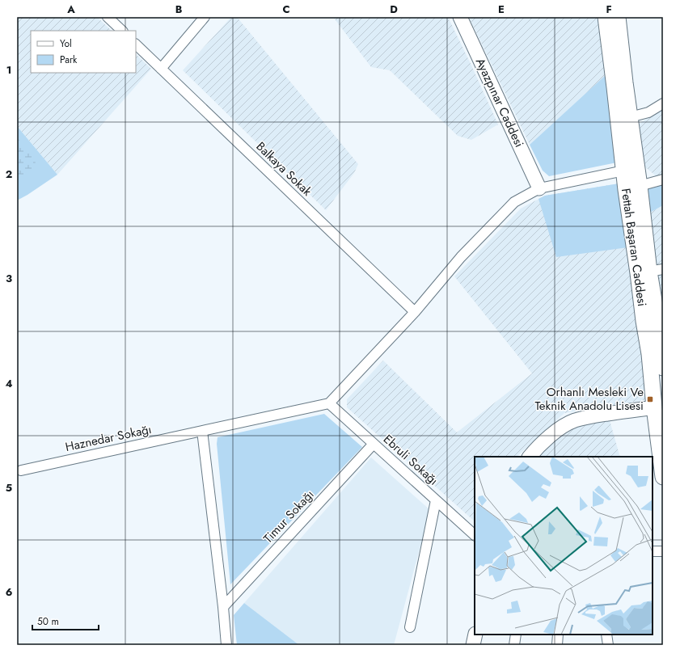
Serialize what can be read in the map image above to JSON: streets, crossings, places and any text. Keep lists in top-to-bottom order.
{
  "streets": {
    "main road": ["Fettah Başaran Caddesi"],
    "street": [
      "Ayazpınar Caddesi",
      "Balkaya Sokak",
      "Haznedar Sokağı",
      "Ebruli Sokağı",
      "Timur Sokağı"
    ]
  },
  "crossings": [
    ["Haznedar Sokağı", "Ebruli Sokağı"],
    ["Ebruli Sokağı", "Timur Sokağı"]
  ],
  "places": {
    "transit": ["Orhanlı Mesleki Ve Teknik Anadolu Lisesi"]
  },
  "legend": ["Yol", "Park"],
  "scale_bar": "50 m",
  "grid": {
    "columns": [
      "A",
      "B",
      "C",
      "D",
      "E",
      "F"
    ],
    "rows": [
      "1",
      "2",
      "3",
      "4",
      "5",
      "6"
    ]
  }
}
